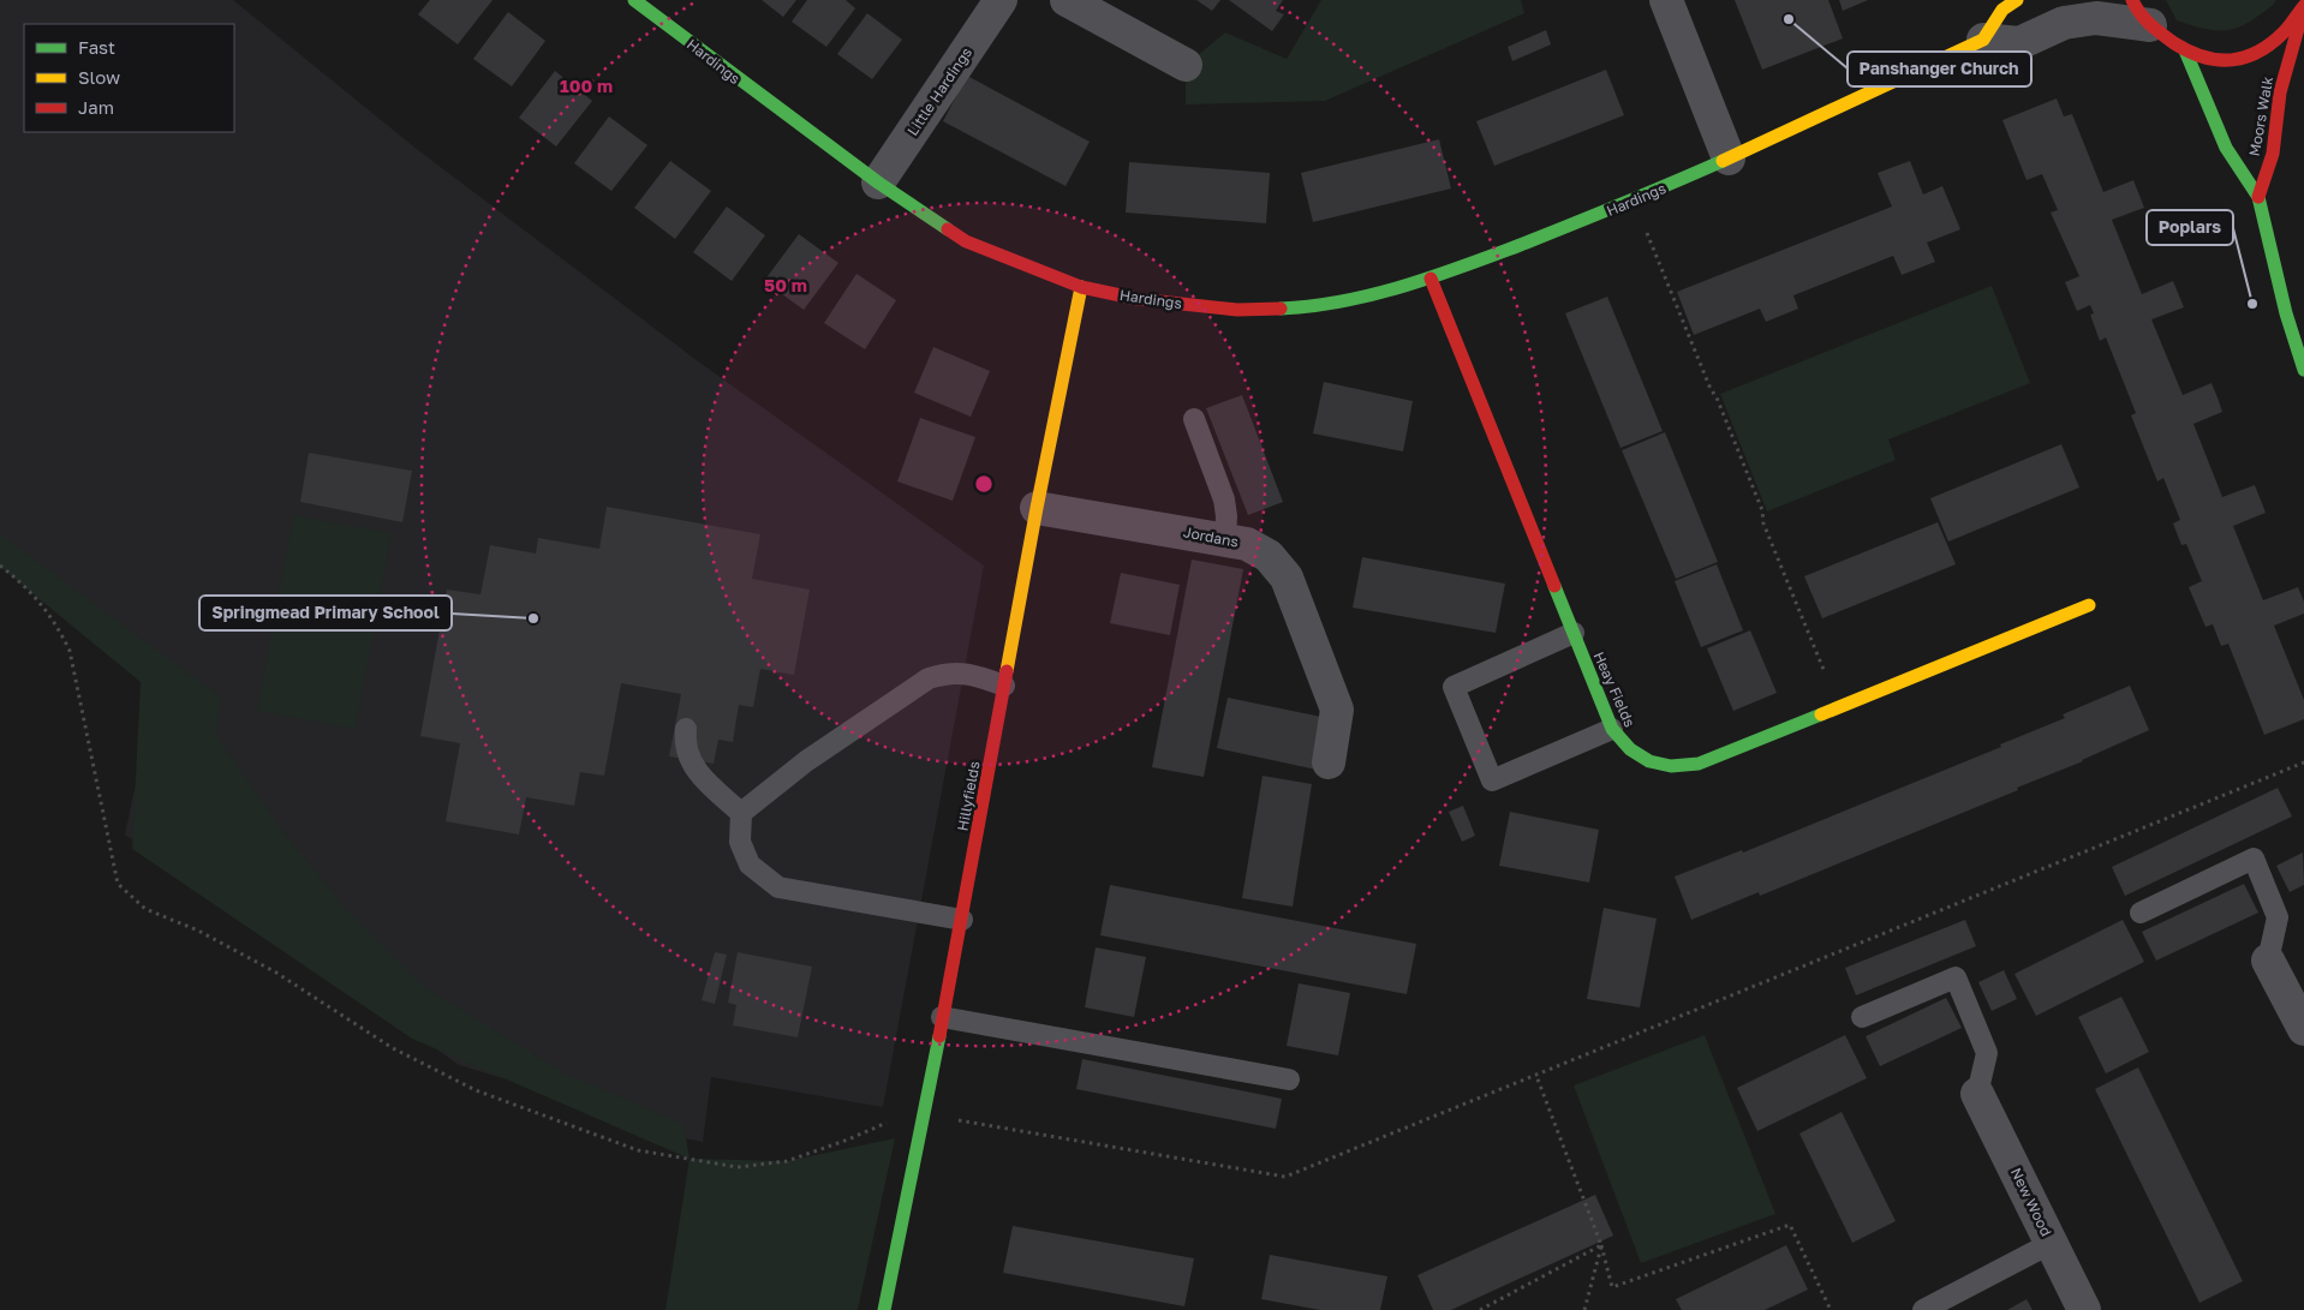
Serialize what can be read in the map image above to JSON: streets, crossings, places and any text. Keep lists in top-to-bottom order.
{
  "streets": {
    "street": [
      "Hardings",
      "Little Hardings",
      "Moors Walk",
      "Jordans",
      "Heay Fields",
      "Hillyfields",
      "New Wood"
    ]
  },
  "crossings": [
    ["Hardings", "Little Hardings"],
    ["Hardings", "Heay Fields"],
    ["Hardings", "Hillyfields"],
    ["Jordans", "Hillyfields"]
  ],
  "places": ["Panshanger Church", "Poplars", "Springmead Primary School"],
  "legend": ["Fast", "Slow", "Jam"],
  "rings": ["100 m", "50 m"]
}
